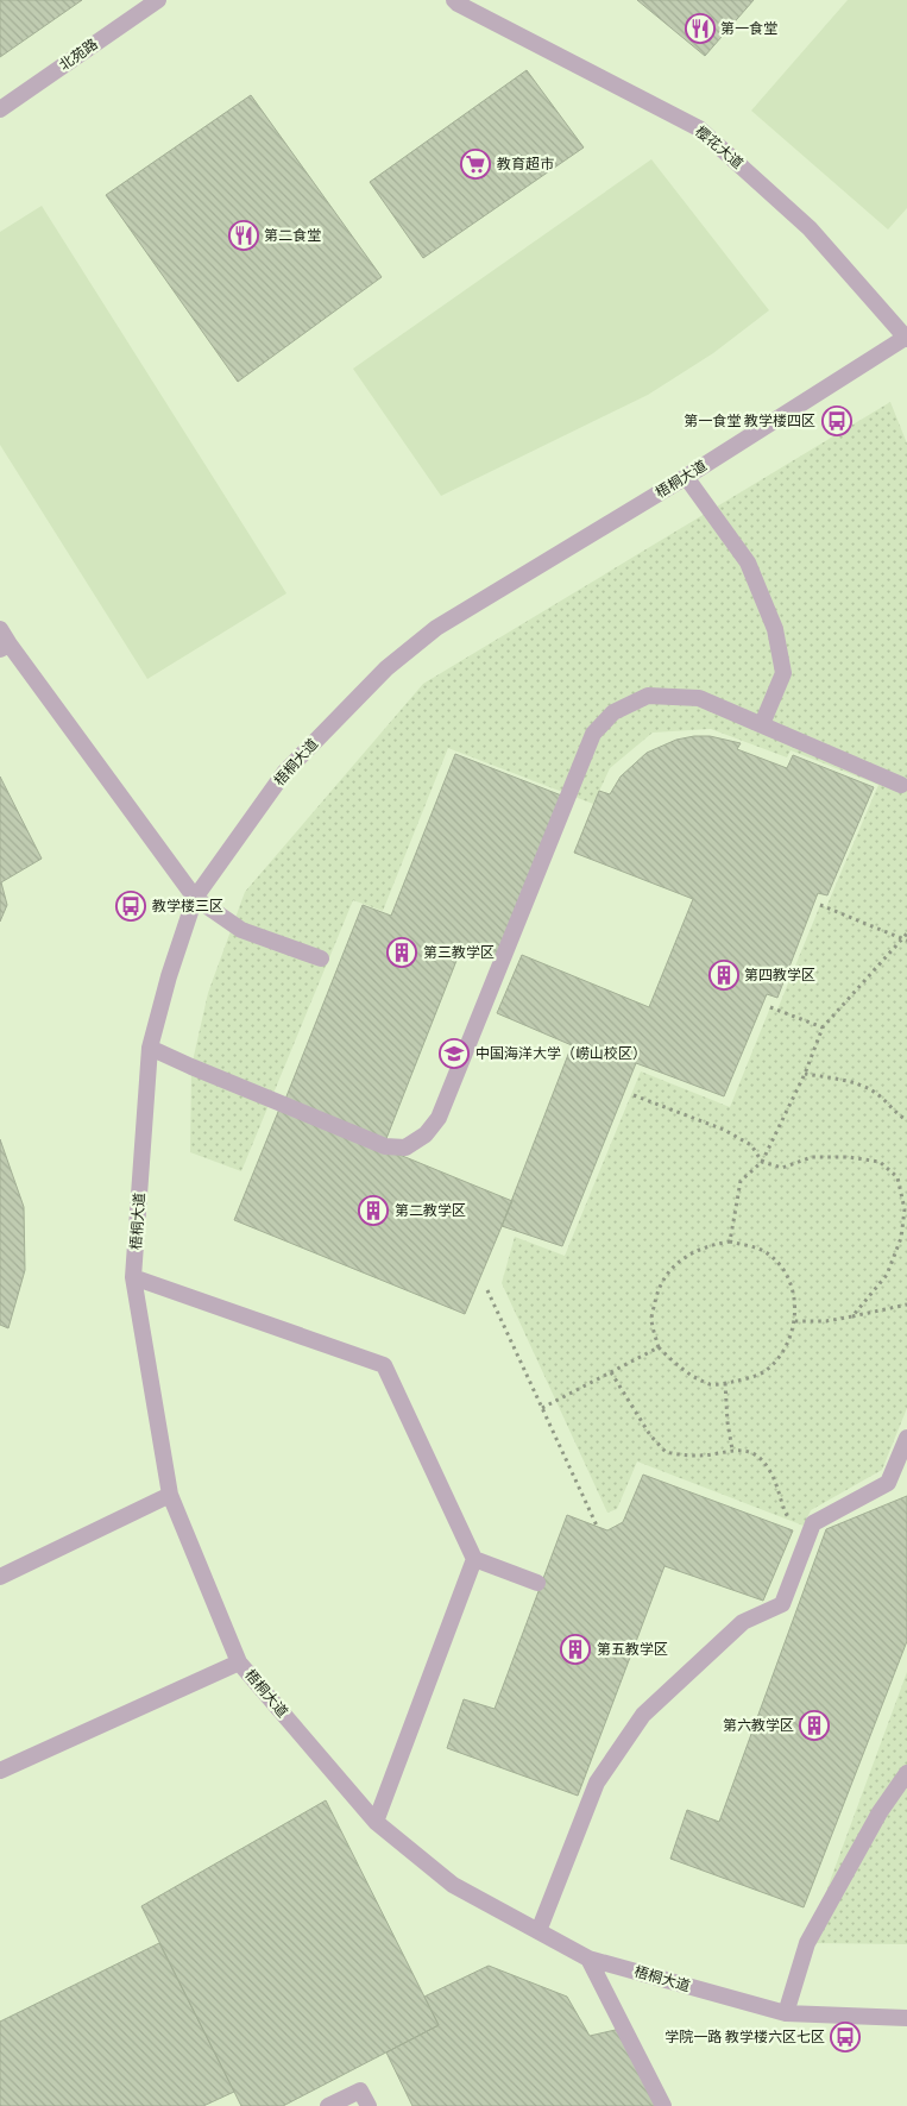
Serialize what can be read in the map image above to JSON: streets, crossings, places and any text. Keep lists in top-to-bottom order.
{
  "streets": {
    "lane": ["北苑路", "樱花大道", "梧桐大道"]
  },
  "crossings": [
    ["樱花大道", "梧桐大道"]
  ],
  "places": {
    "restaurant": ["第一食堂", "第二食堂"],
    "supermarket": ["教育超市"],
    "bus stop": ["第一食堂 教学楼四区", "教学楼三区", "学院一路 教学楼六区七区"],
    "building": [
      "第三教学区",
      "第四教学区",
      "第二教学区",
      "第五教学区",
      "第六教学区"
    ],
    "school or university": ["中国海洋大学（崂山校区）"]
  }
}
